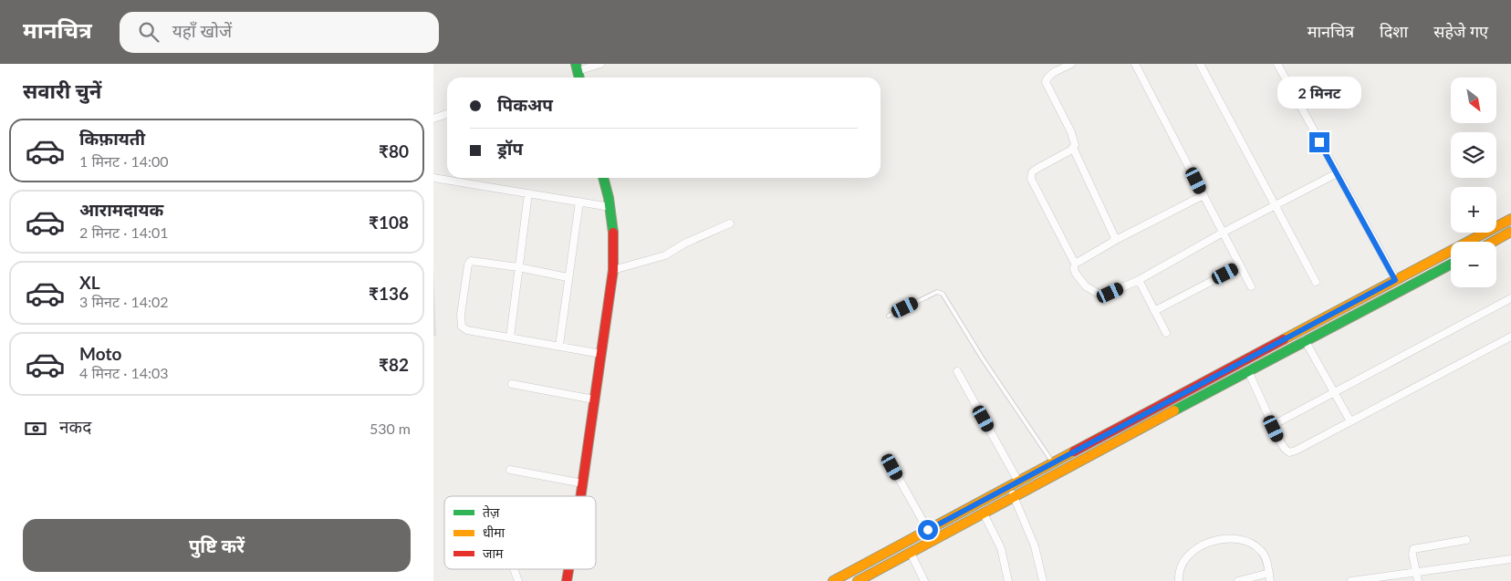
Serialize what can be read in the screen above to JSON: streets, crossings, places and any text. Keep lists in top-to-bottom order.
{
  "legend": ["तेज़", "धीमा", "जाम"],
  "north": "bottom right",
  "page": {
    "header": "मानचित्र",
    "search": "यहाँ खोजें",
    "nav": ["मानचित्र", "दिशा", "सहेजे गए"],
    "heading": "सवारी चुनें",
    "bubble": "2 मिनट",
    "map_buttons": ["+", "−"],
    "banner": ["पिकअप", "ड्रॉप"],
    "list": [
      {
        "name": "किफ़ायती",
        "note": "1 मिनट · 14:00",
        "value": "₹80"
      },
      {
        "name": "आरामदायक",
        "note": "2 मिनट · 14:01",
        "value": "₹108"
      },
      {
        "name": "XL",
        "note": "3 मिनट · 14:02",
        "value": "₹136"
      },
      {
        "name": "Moto",
        "note": "4 मिनट · 14:03",
        "value": "₹82"
      }
    ],
    "pay": ["नकद", "530 m"],
    "buttons": "पुष्टि करें"
  }
}
